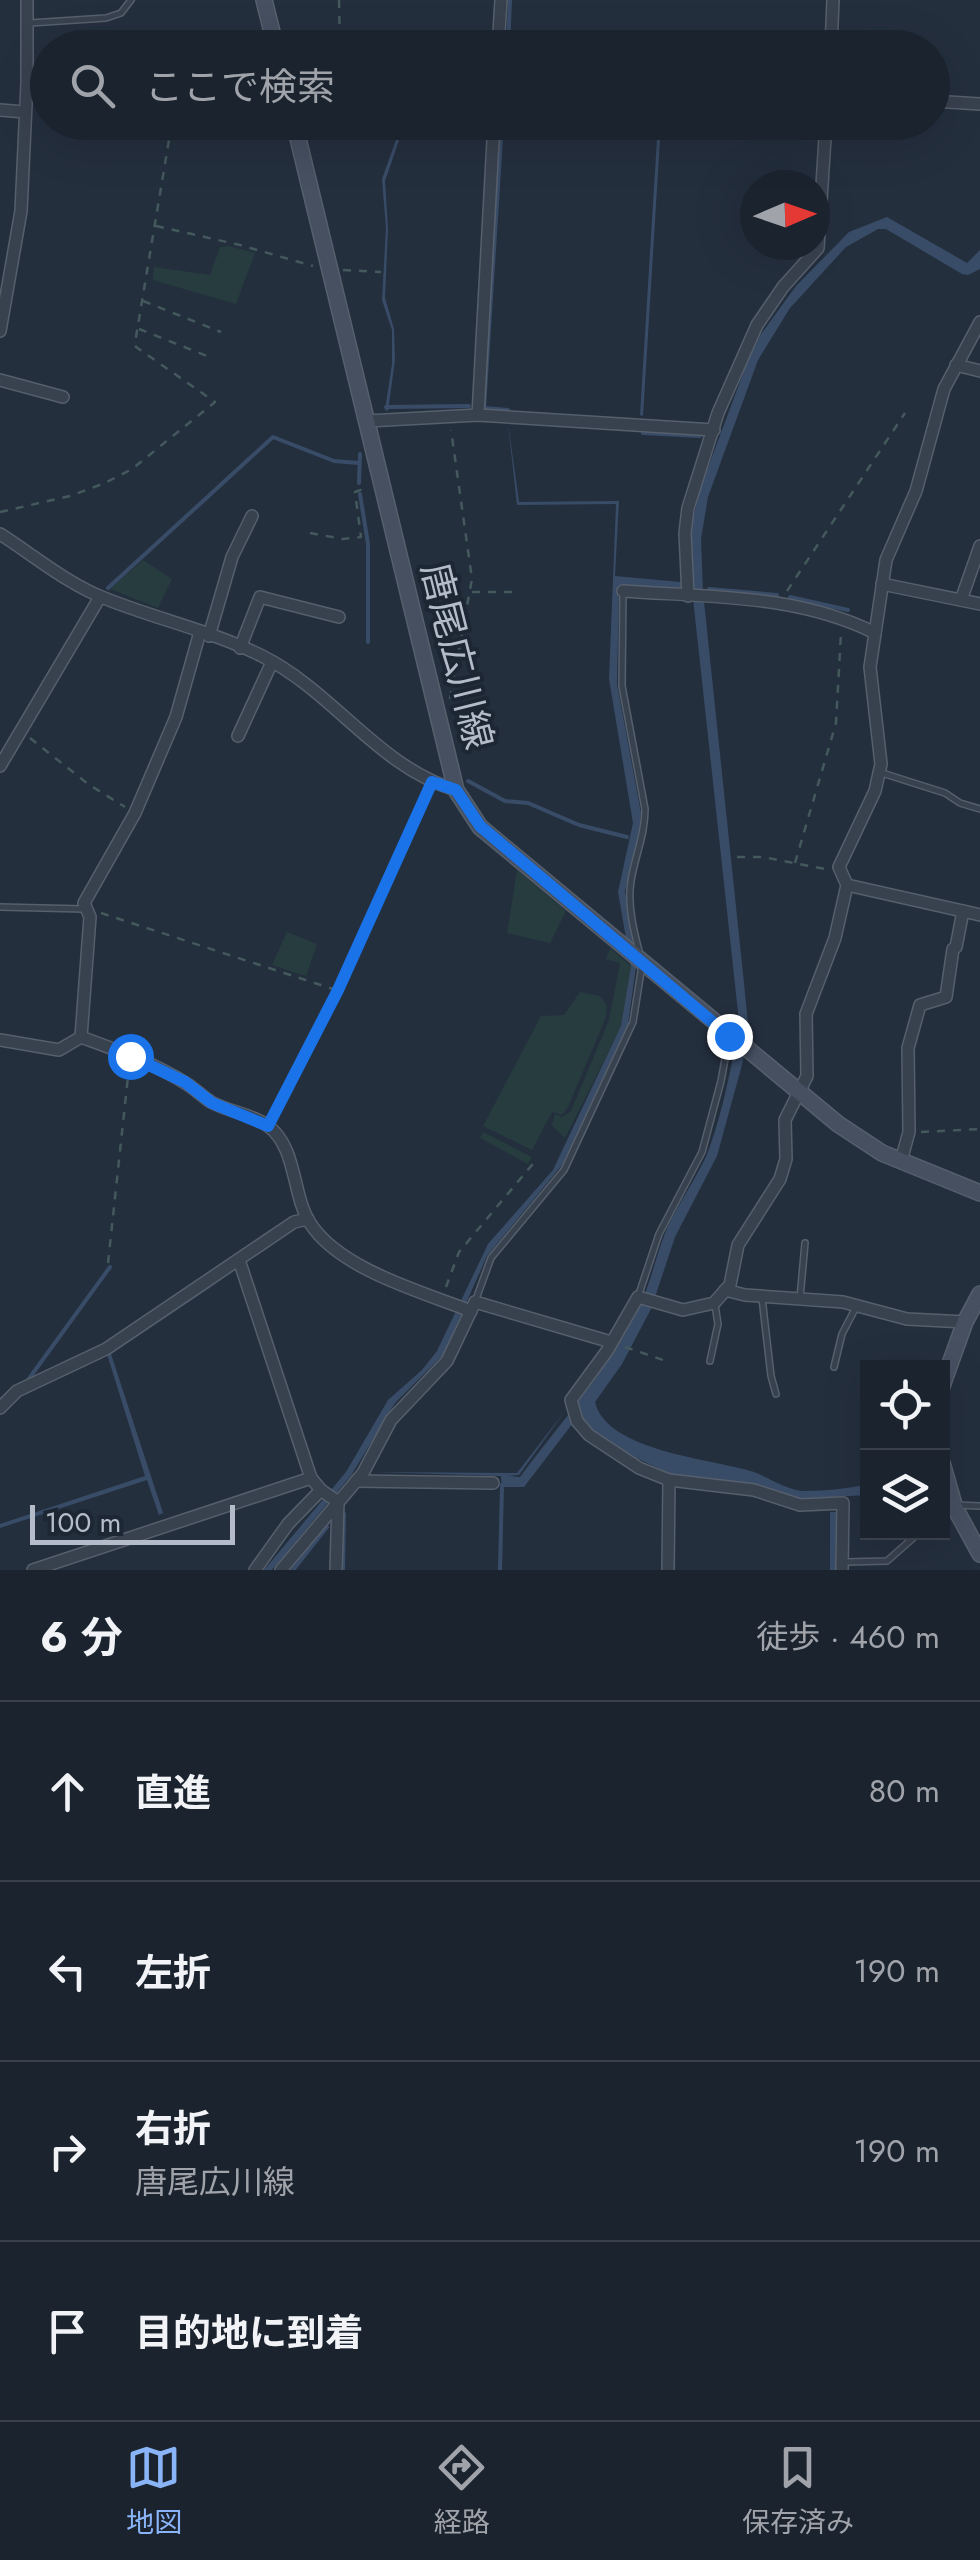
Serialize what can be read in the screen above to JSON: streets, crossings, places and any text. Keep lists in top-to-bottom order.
{
  "streets": {
    "main road": ["唐尾広川線"]
  },
  "scale_bar": "100 m",
  "north": "right",
  "page": {
    "search": "ここで検索",
    "scale": "100 m",
    "heading": ["6 分", "徒歩 · 460 m"],
    "list": [
      ["直進", "80 m"],
      ["左折", "190 m"],
      ["右折", "唐尾広川線", "190 m"],
      "目的地に到着"
    ],
    "nav": ["地図", "経路", "保存済み"]
  }
}
